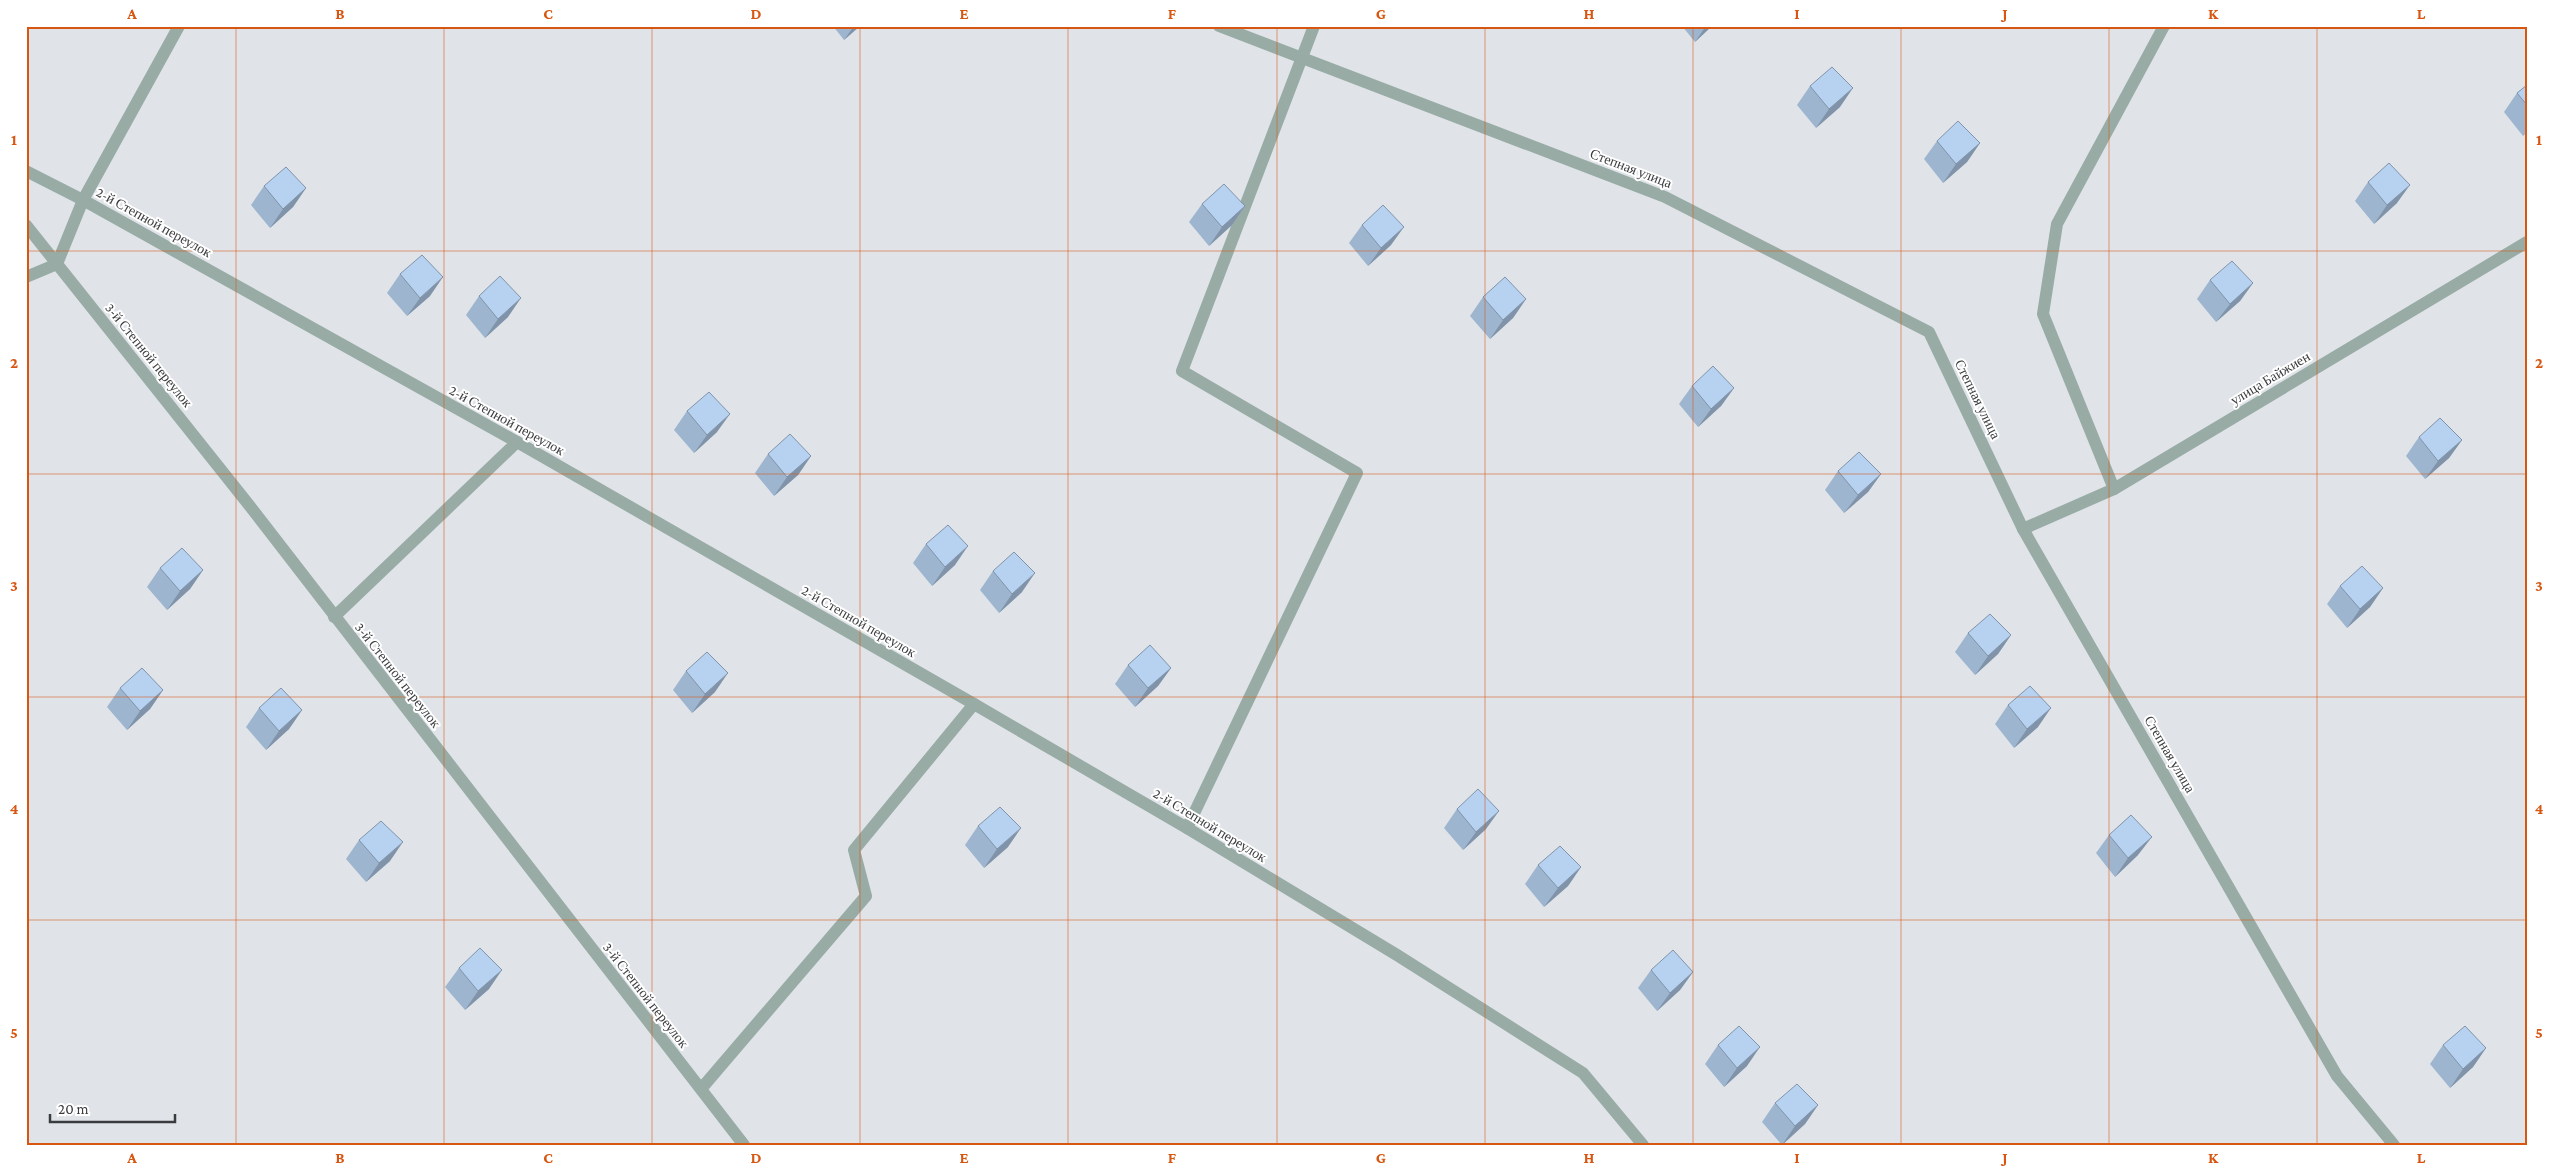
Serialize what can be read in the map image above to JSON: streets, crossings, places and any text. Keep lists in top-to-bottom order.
{
  "streets": {
    "street": [
      "Степная улица",
      "2-й Степной переулок",
      "3-й Степной переулок",
      "улица Байжиен"
    ]
  },
  "crossings": [
    ["Степная улица", "улица Байжиен"]
  ],
  "scale_bar": "20 m",
  "grid": {
    "columns": [
      "A",
      "B",
      "C",
      "D",
      "E",
      "F",
      "G",
      "H",
      "I",
      "J",
      "K",
      "L"
    ],
    "rows": [
      "1",
      "2",
      "3",
      "4",
      "5"
    ]
  }
}
